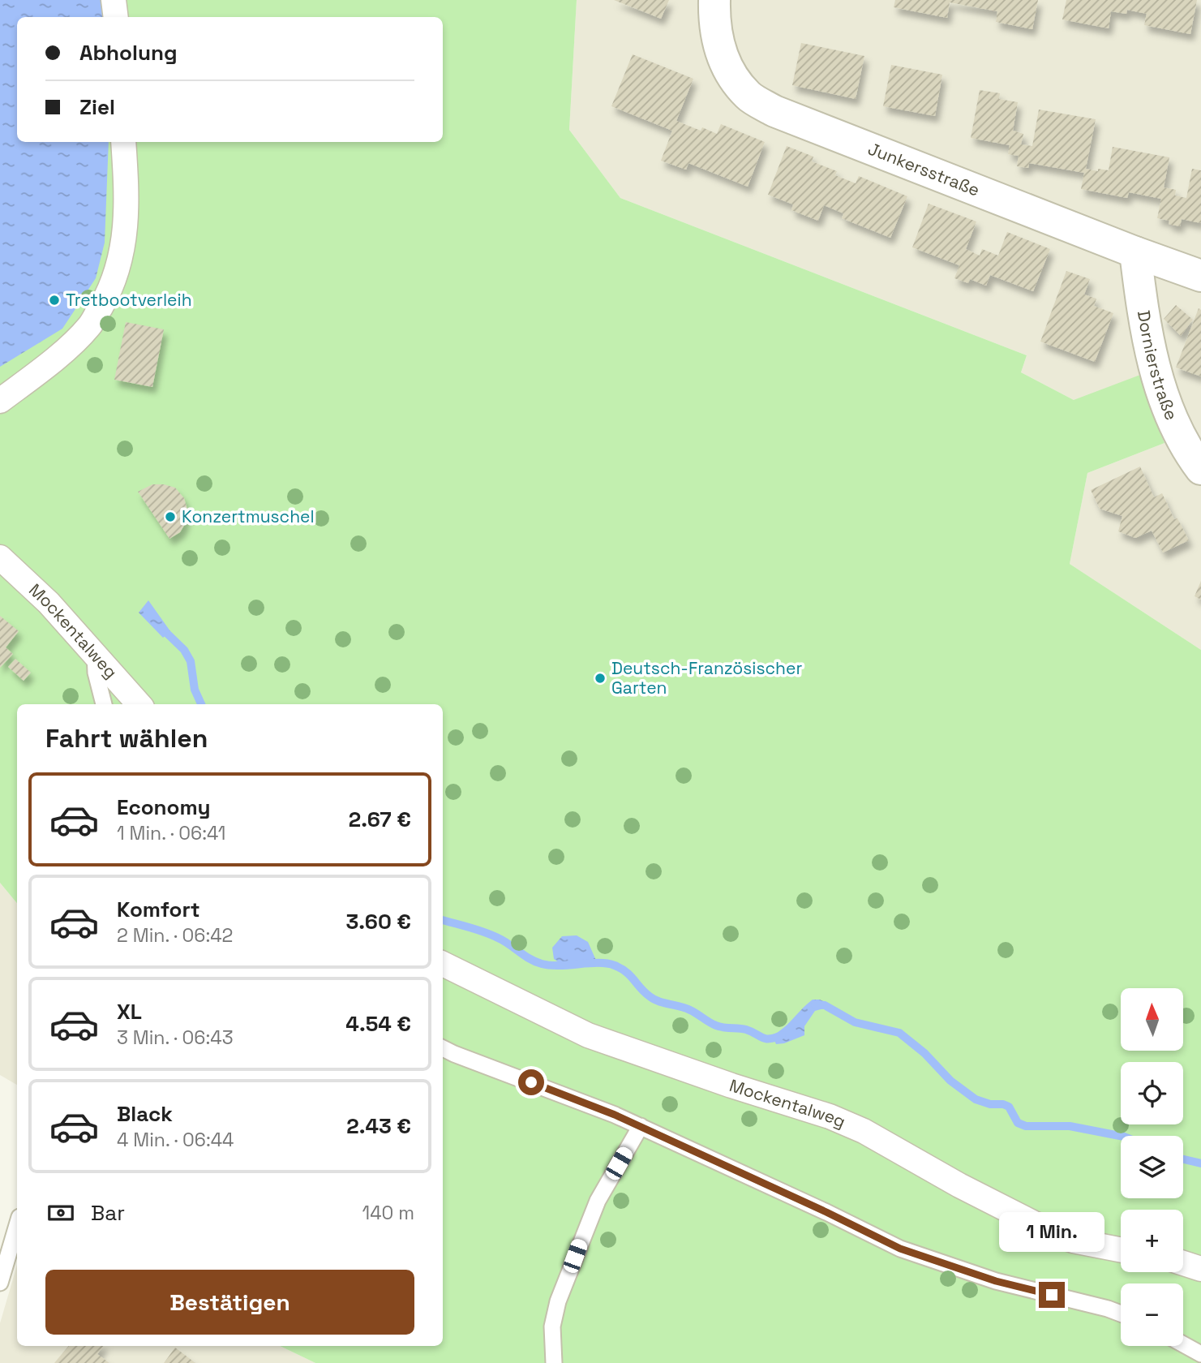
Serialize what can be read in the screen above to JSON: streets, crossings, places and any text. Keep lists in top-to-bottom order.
{
  "streets": {
    "street": ["Junkersstraße", "Dornierstraße", "Mockentalweg"]
  },
  "crossings": [
    ["Junkersstraße", "Dornierstraße"]
  ],
  "places": ["Tretbootverleih", "Konzertmuschel", "Deutsch-Französischer Garten"],
  "north": "top",
  "page": {
    "banner": ["Abholung", "Ziel"],
    "heading": "Fahrt wählen",
    "list": [
      {
        "name": "Economy",
        "note": "1 Min. · 06:41",
        "value": "2.67 €"
      },
      {
        "name": "Komfort",
        "note": "2 Min. · 06:42",
        "value": "3.60 €"
      },
      {
        "name": "XL",
        "note": "3 Min. · 06:43",
        "value": "4.54 €"
      },
      {
        "name": "Black",
        "note": "4 Min. · 06:44",
        "value": "2.43 €"
      }
    ],
    "map_buttons": ["+", "−"],
    "pay": ["Bar", "140 m"],
    "bubble": "1 Min.",
    "buttons": "Bestätigen"
  }
}
